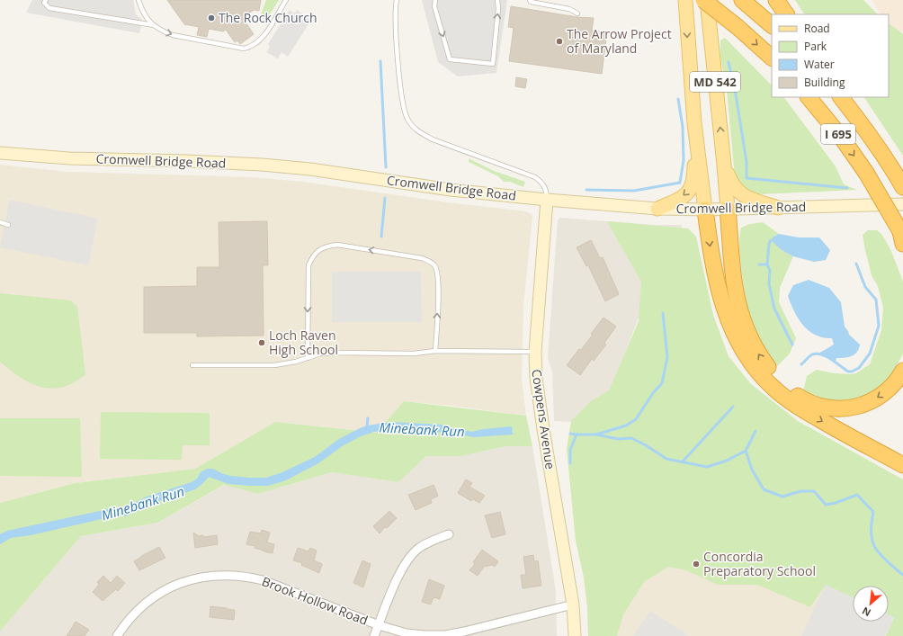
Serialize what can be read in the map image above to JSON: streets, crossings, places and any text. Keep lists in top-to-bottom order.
{
  "streets": {
    "highway": ["I 695"],
    "main road": ["MD 542", "Cromwell Bridge Road", "Cowpens Avenue"],
    "street": ["Brook Hollow Road"]
  },
  "crossings": [
    ["MD 542", "Cromwell Bridge Road"],
    ["Cromwell Bridge Road", "Cowpens Avenue"],
    ["Cowpens Avenue", "Brook Hollow Road"]
  ],
  "water": ["Minebank Run"],
  "places": [
    "The Rock Church",
    "The Arrow Project of Maryland",
    "Loch Raven High School",
    "Concordia Preparatory School"
  ],
  "legend": [
    "Road",
    "Park",
    "Water",
    "Building"
  ],
  "north": "bottom left"
}
